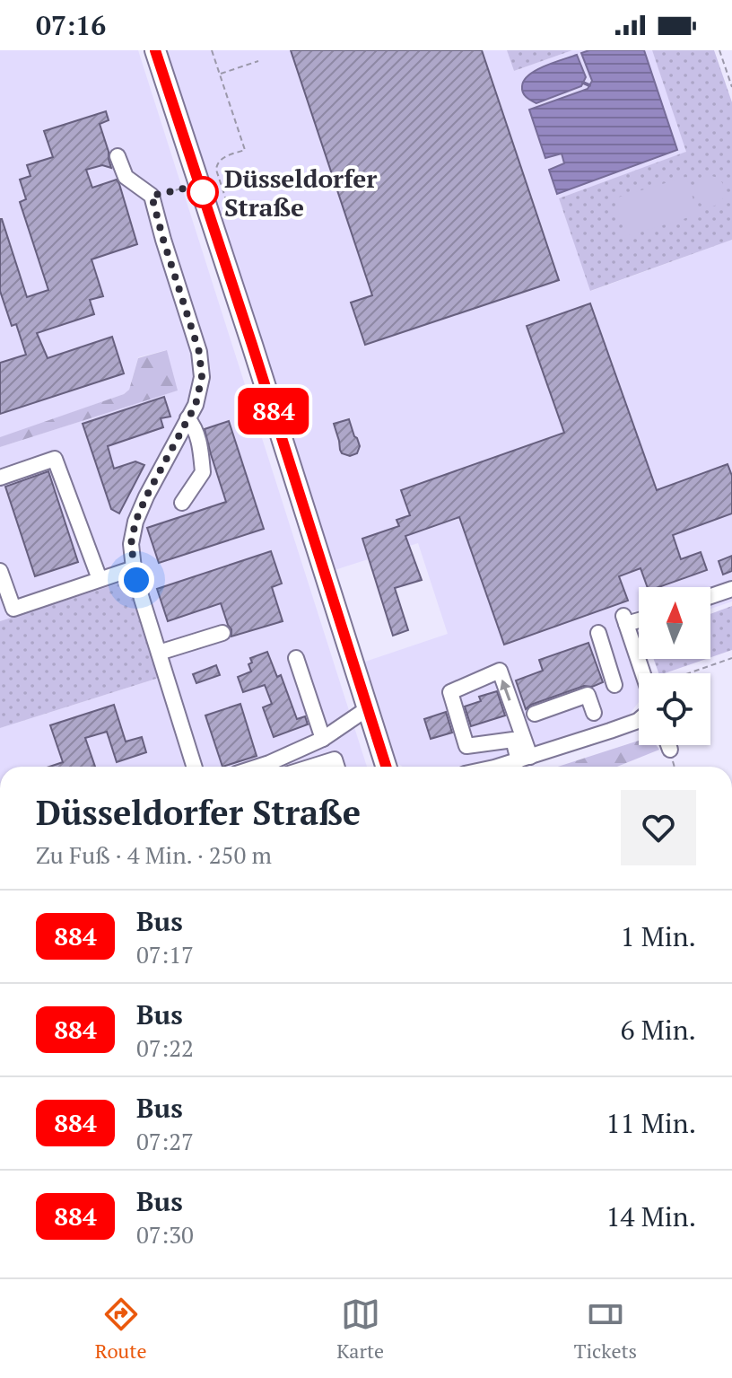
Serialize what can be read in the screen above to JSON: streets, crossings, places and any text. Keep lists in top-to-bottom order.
{
  "places": ["Düsseldorfer Straße"],
  "lines": ["bus line 884"],
  "north": "top",
  "page": {
    "status": "07:16",
    "on_map": "884",
    "heading": ["Düsseldorfer Straße", "Zu Fuß · 4 Min. · 250 m"],
    "list": [
      {
        "mark": "884",
        "name": "Bus",
        "note": "07:17",
        "value": "1 Min."
      },
      {
        "mark": "884",
        "name": "Bus",
        "note": "07:22",
        "value": "6 Min."
      },
      {
        "mark": "884",
        "name": "Bus",
        "note": "07:27",
        "value": "11 Min."
      },
      {
        "mark": "884",
        "name": "Bus",
        "note": "07:30",
        "value": "14 Min."
      }
    ],
    "tabs": ["Route", "Karte", "Tickets"]
  }
}
